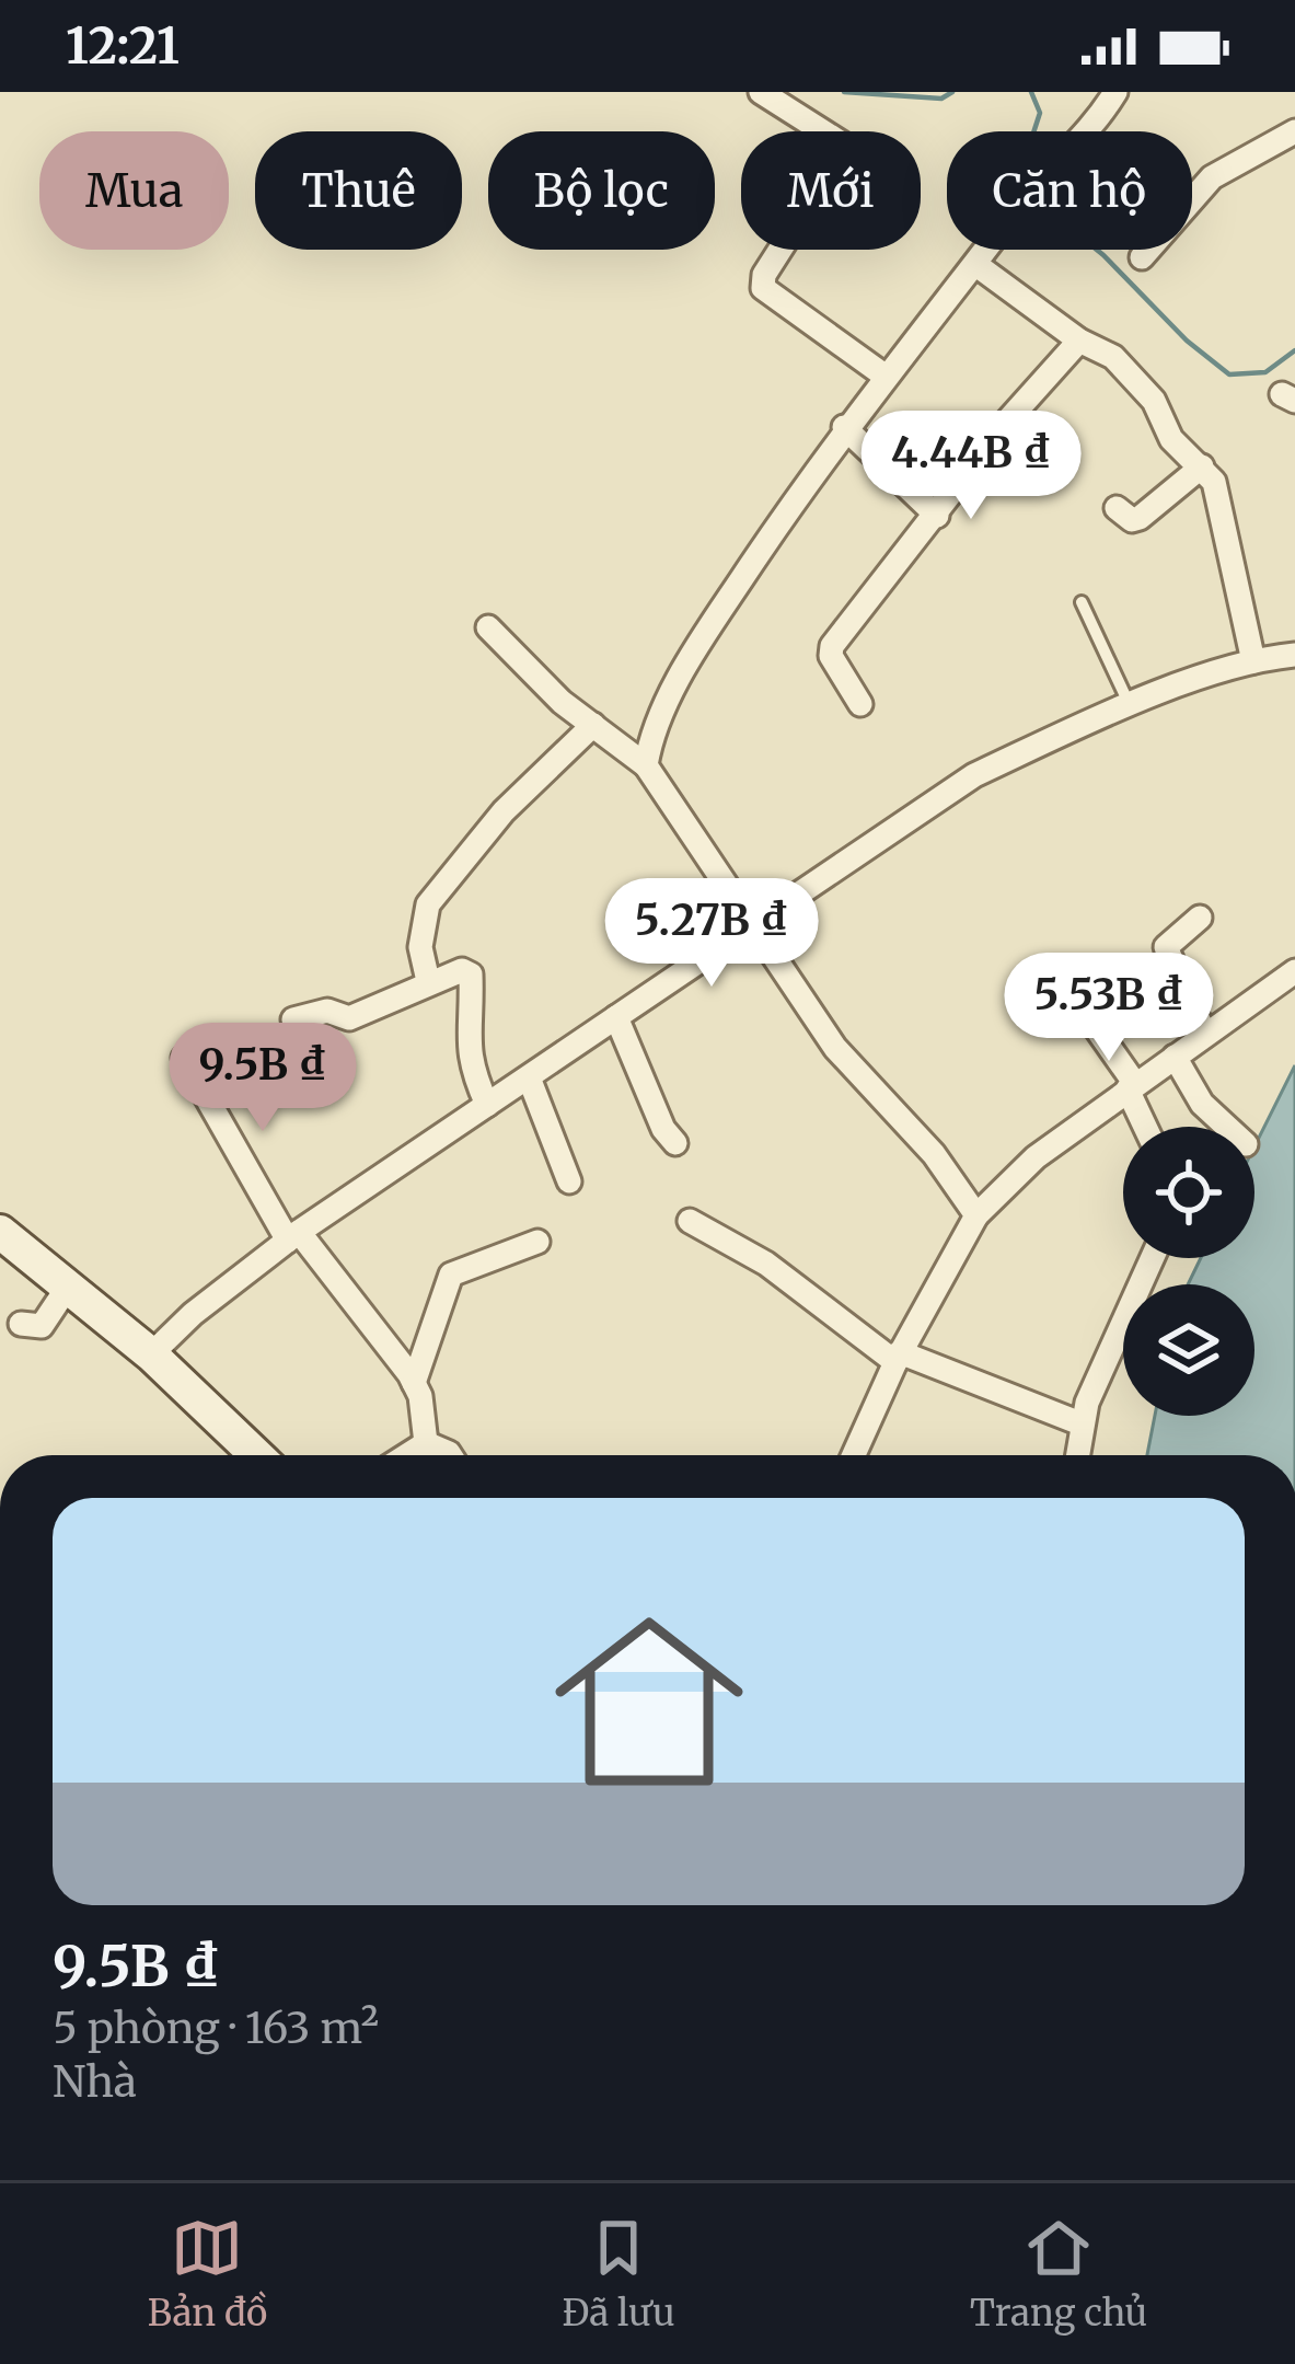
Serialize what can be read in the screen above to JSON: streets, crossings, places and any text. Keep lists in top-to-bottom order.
{
  "page": {
    "status": "12:21",
    "chip": [
      "Mua",
      "Thuê",
      "Bộ lọc",
      "Mới",
      "Căn hộ"
    ],
    "price": [
      "4.44B ₫",
      "5.27B ₫",
      "5.53B ₫",
      "9.5B ₫"
    ],
    "list": [
      {
        "name": "9.5B ₫",
        "note": "5 phòng · 163 m² · Nhà"
      }
    ],
    "tabs": ["Bản đồ", "Đã lưu", "Trang chủ"]
  }
}
